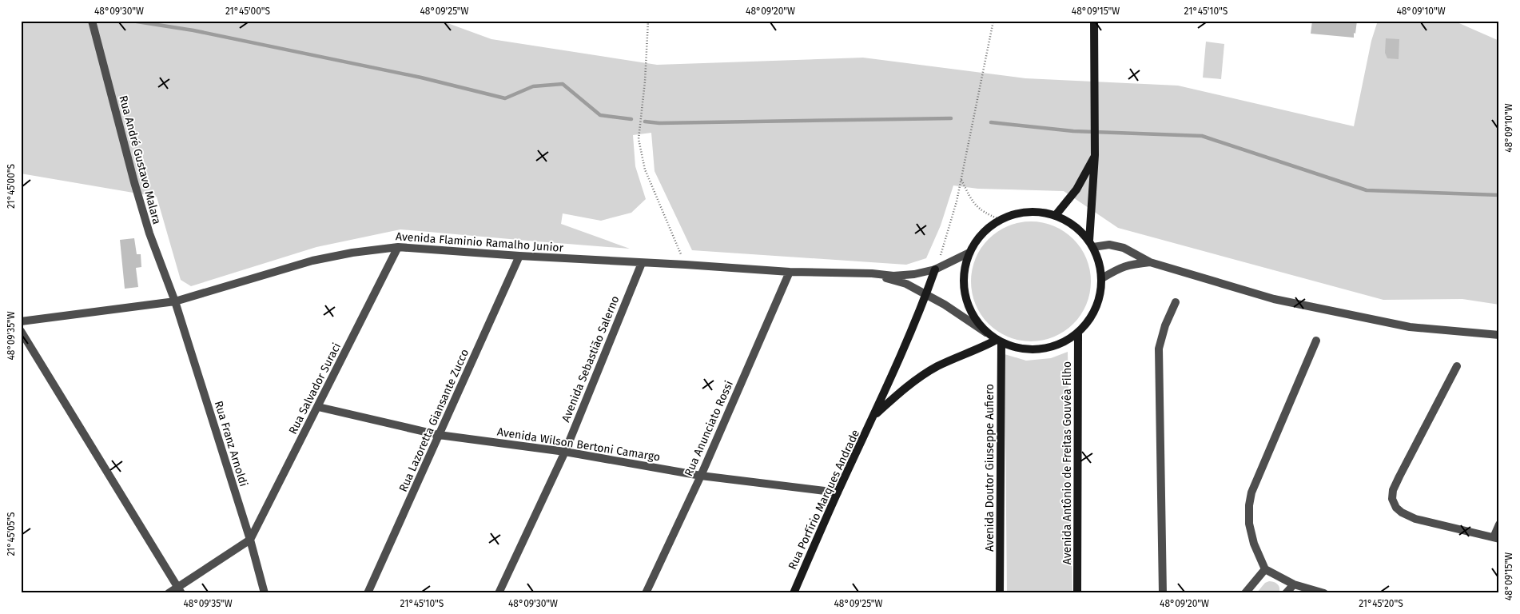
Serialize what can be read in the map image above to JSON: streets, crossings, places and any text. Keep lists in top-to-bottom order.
{
  "streets": {
    "street": [
      "Rua André Gustavo Malara",
      "Avenida Flaminio Ramalho Junior",
      "Avenida Sebastião Salerno",
      "Rua Salvador Suraci",
      "Rua Lazoretta Giansante Zucco",
      "Rua Anunciato Rossi",
      "Rua Franz Arnoldi",
      "Avenida Wilson Bertoni Camargo",
      "Avenida Antônio de Freitas Gouvêa Filho",
      "Avenida Doutor Giuseppe Aufiero",
      "Rua Porfírio Marques Andrade"
    ]
  },
  "crossings": [
    ["Rua André Gustavo Malara", "Avenida Flaminio Ramalho Junior"],
    ["Rua André Gustavo Malara", "Rua Franz Arnoldi"],
    ["Avenida Flaminio Ramalho Junior", "Avenida Sebastião Salerno"],
    ["Avenida Flaminio Ramalho Junior", "Rua Salvador Suraci"],
    ["Avenida Flaminio Ramalho Junior", "Rua Lazoretta Giansante Zucco"],
    ["Avenida Flaminio Ramalho Junior", "Rua Anunciato Rossi"],
    ["Avenida Flaminio Ramalho Junior", "Rua Franz Arnoldi"],
    ["Avenida Flaminio Ramalho Junior", "Avenida Antônio de Freitas Gouvêa Filho"],
    ["Avenida Flaminio Ramalho Junior", "Avenida Doutor Giuseppe Aufiero"],
    ["Avenida Flaminio Ramalho Junior", "Rua Porfírio Marques Andrade"],
    ["Avenida Sebastião Salerno", "Avenida Wilson Bertoni Camargo"],
    ["Rua Salvador Suraci", "Rua Franz Arnoldi"],
    ["Rua Salvador Suraci", "Avenida Wilson Bertoni Camargo"],
    ["Rua Lazoretta Giansante Zucco", "Avenida Wilson Bertoni Camargo"],
    ["Rua Anunciato Rossi", "Avenida Wilson Bertoni Camargo"],
    ["Avenida Wilson Bertoni Camargo", "Rua Porfírio Marques Andrade"],
    ["Avenida Antônio de Freitas Gouvêa Filho", "Avenida Doutor Giuseppe Aufiero"],
    ["Avenida Antônio de Freitas Gouvêa Filho", "Rua Porfírio Marques Andrade"],
    ["Avenida Doutor Giuseppe Aufiero", "Rua Porfírio Marques Andrade"]
  ],
  "coordinates": [
    "48°09'30\"W",
    "21°45'00\"S",
    "48°09'25\"W",
    "48°09'20\"W",
    "48°09'15\"W",
    "21°45'10\"S",
    "48°09'10\"W",
    "48°09'35\"W",
    "21°45'05\"S",
    "21°45'20\"S"
  ]
}
